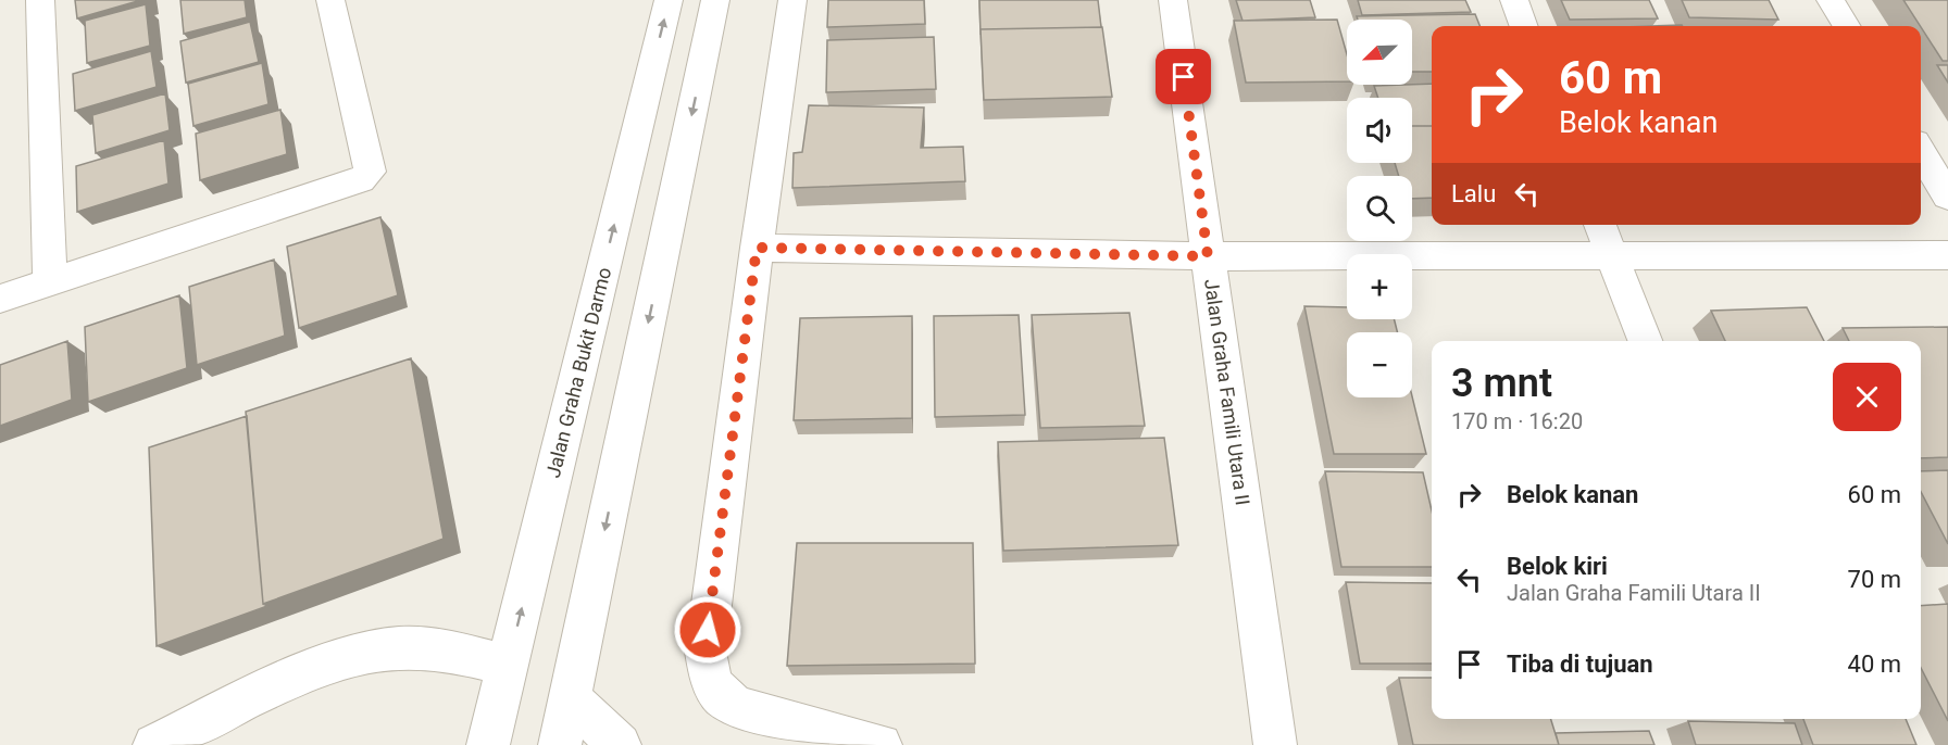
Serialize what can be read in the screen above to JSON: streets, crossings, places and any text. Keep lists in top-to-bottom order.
{
  "streets": {
    "street": ["Jalan Graha Bukit Darmo", "Jalan Graha Famili Utara II"]
  },
  "north": "bottom left",
  "page": {
    "map_buttons": ["+", "−"],
    "turn": ["60 m", "Belok kanan"],
    "then": "Lalu",
    "heading": ["3 mnt", "170 m · 16:20"],
    "list": [
      {
        "name": "Belok kanan",
        "value": "60 m"
      },
      {
        "name": "Belok kiri",
        "note": "Jalan Graha Famili Utara II",
        "value": "70 m"
      },
      {
        "name": "Tiba di tujuan",
        "value": "40 m"
      }
    ]
  }
}
